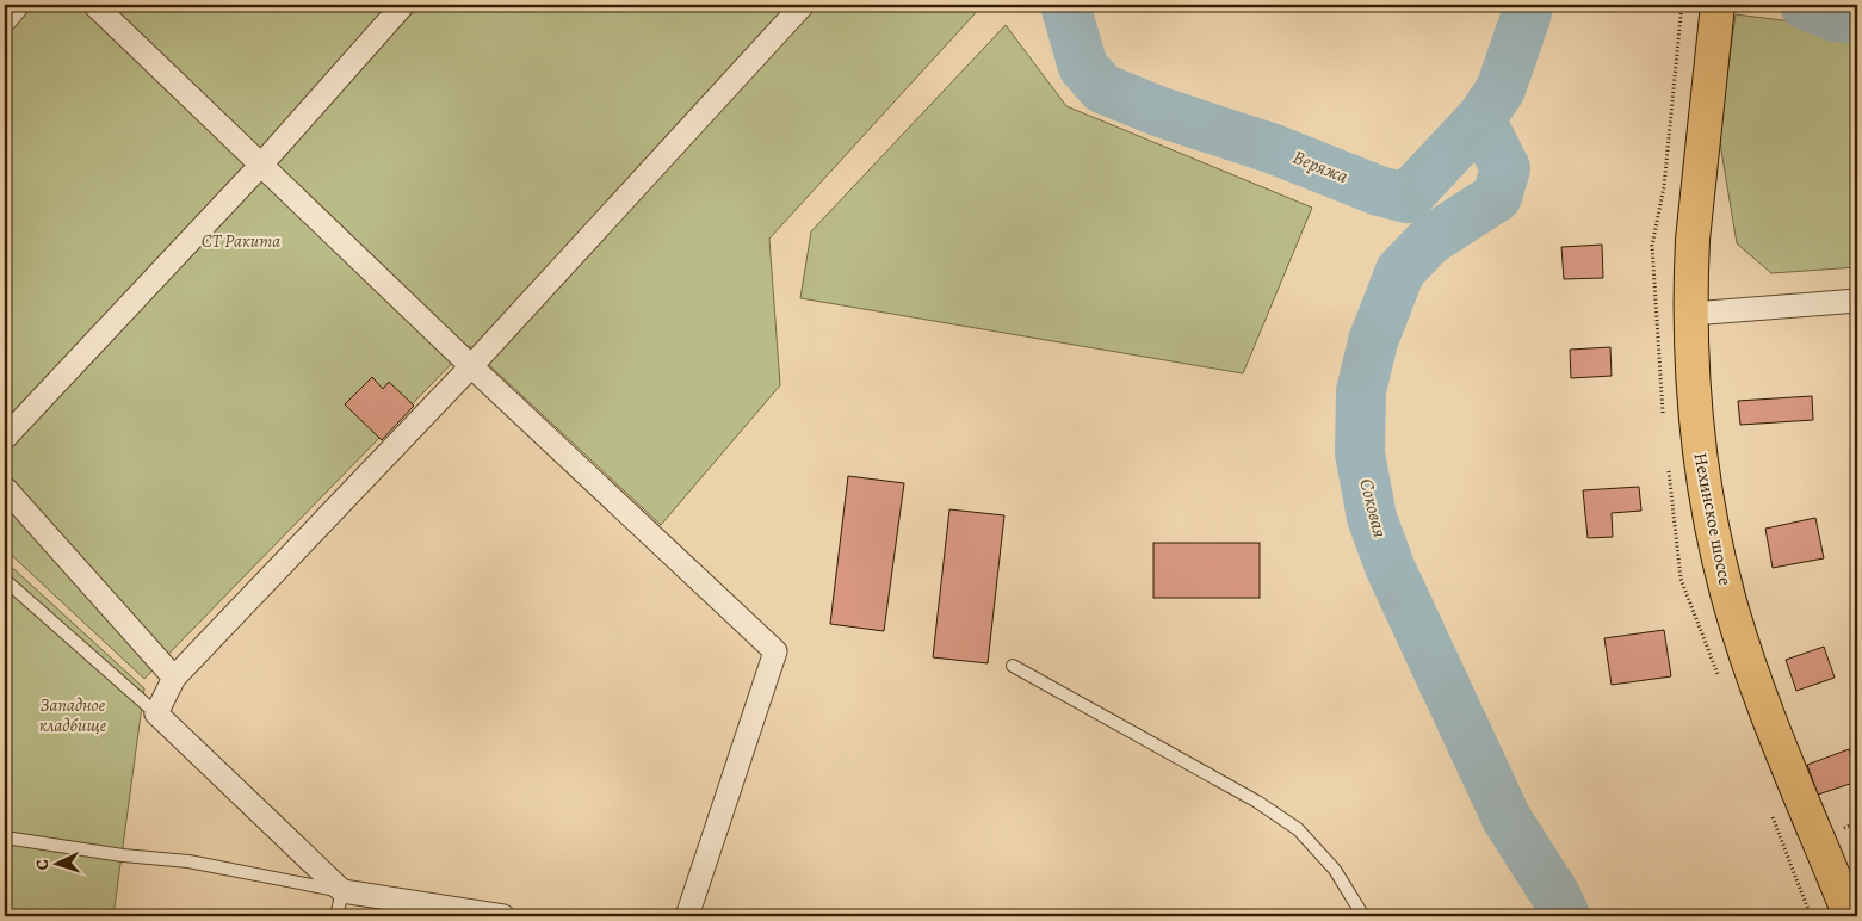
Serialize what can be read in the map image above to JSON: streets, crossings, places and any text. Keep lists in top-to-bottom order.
{
  "streets": {
    "main road": ["Нехинское шоссе"]
  },
  "water": ["Веряжа", "Соковая"],
  "parks": ["СТ Ракита", "Западное кладбище"],
  "north": "left"
}
